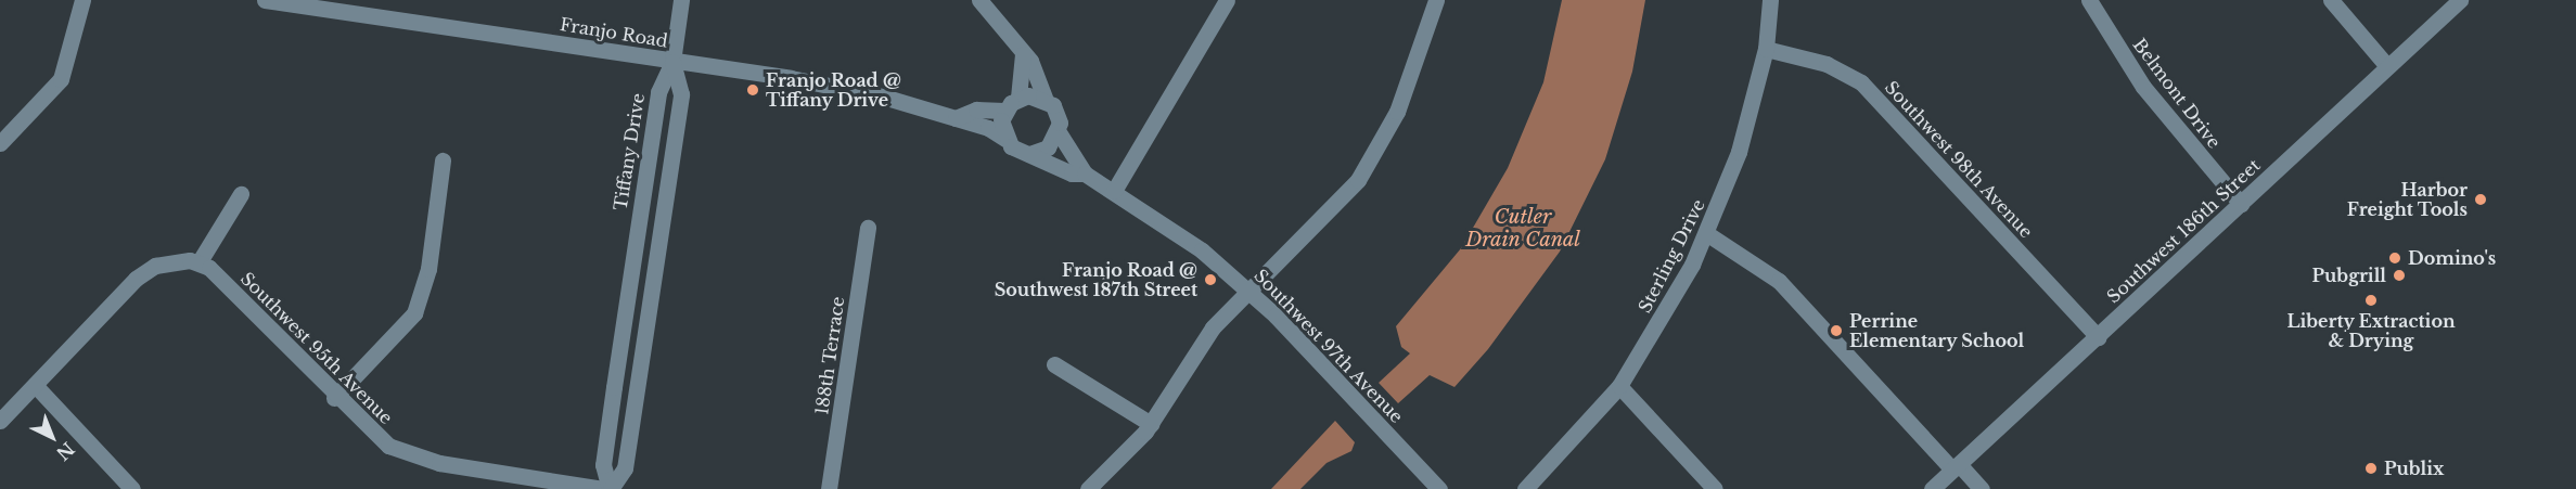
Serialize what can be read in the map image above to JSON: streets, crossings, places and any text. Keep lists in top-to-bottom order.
{
  "streets": {
    "street": [
      "Franjo Road",
      "Belmont Drive",
      "Tiffany Drive",
      "Southwest 98th Avenue",
      "Southwest 186th Street",
      "Sterling Drive",
      "Southwest 97th Avenue",
      "Southwest 95th Avenue",
      "188th Terrace"
    ]
  },
  "crossings": [
    ["Franjo Road", "Tiffany Drive"],
    ["Franjo Road", "Southwest 97th Avenue"],
    ["Belmont Drive", "Southwest 186th Street"],
    ["Southwest 98th Avenue", "Southwest 186th Street"],
    ["Southwest 98th Avenue", "Sterling Drive"]
  ],
  "water": ["Cutler Drain Canal"],
  "places": [
    "Franjo Road @ Tiffany Drive",
    "Harbor Freight Tools",
    "Domino's",
    "Pubgrill",
    "Franjo Road @ Southwest 187th Street",
    "Liberty Extraction & Drying",
    "Perrine Elementary School",
    "Publix"
  ],
  "north": "bottom right"
}
